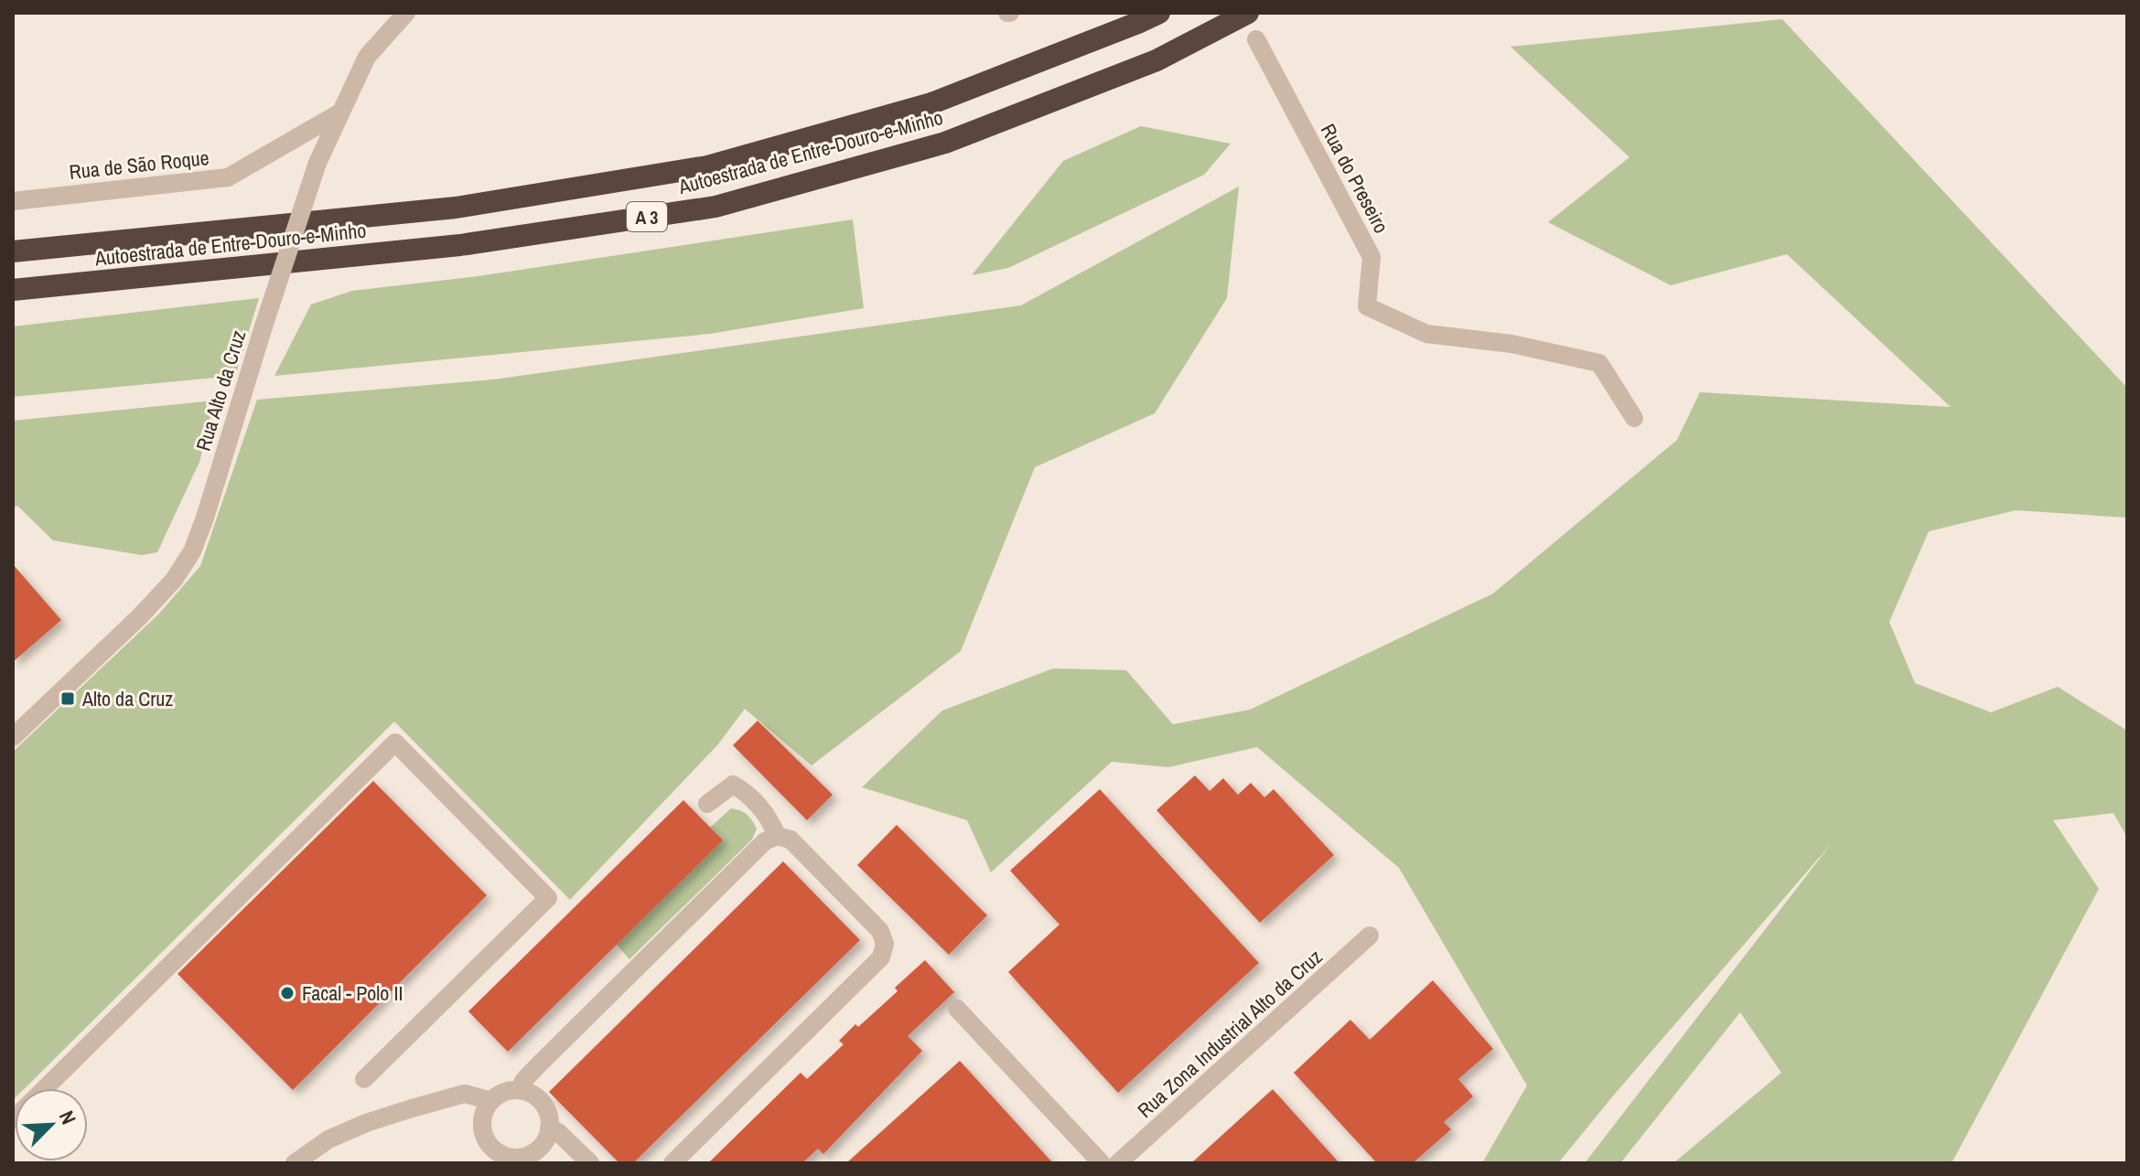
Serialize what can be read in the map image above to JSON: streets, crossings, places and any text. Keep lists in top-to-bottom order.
{
  "streets": {
    "highway": ["Autoestrada de Entre-Douro-e-Minho", "A 3"],
    "street": [
      "Rua de São Roque",
      "Rua do Preseiro",
      "Rua Alto da Cruz",
      "Rua Zona Industrial Alto da Cruz"
    ]
  },
  "crossings": [
    ["Rua de São Roque", "Rua Alto da Cruz"]
  ],
  "places": {
    "transit": ["Alto da Cruz"],
    "other": ["Facal - Polo II"]
  },
  "north": "top right"
}
